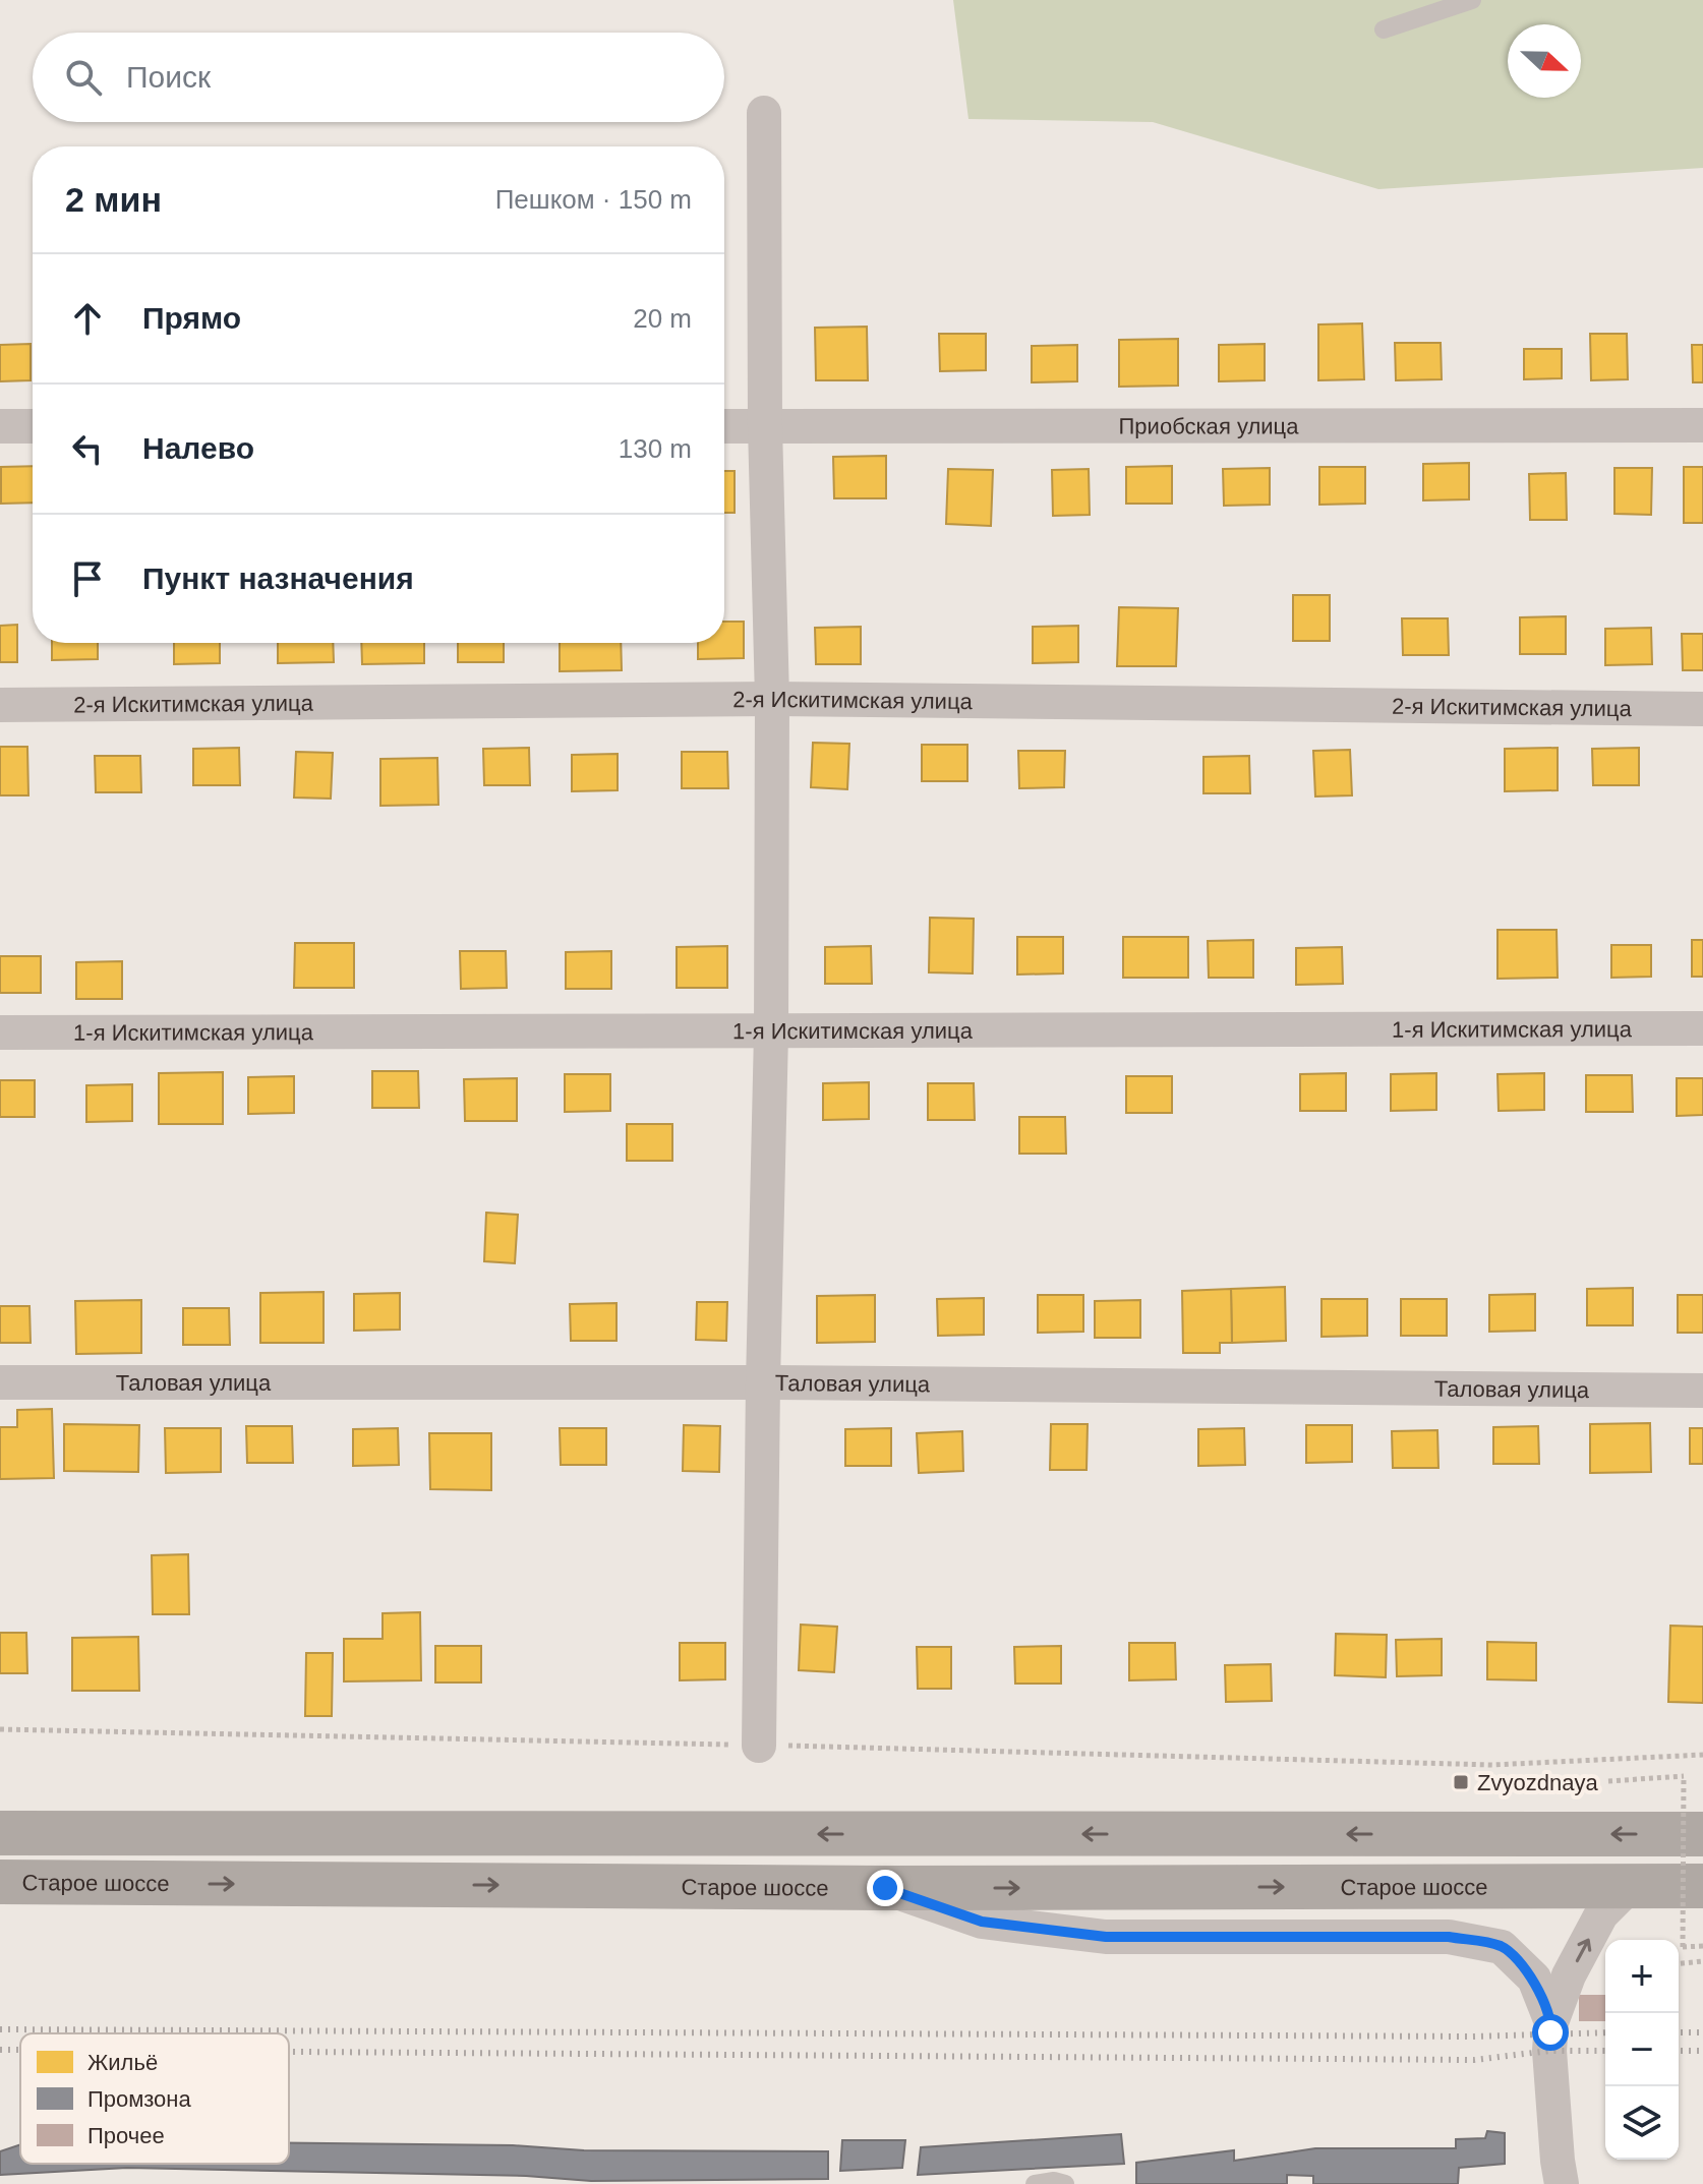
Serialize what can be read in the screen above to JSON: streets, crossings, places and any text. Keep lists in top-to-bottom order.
{
  "streets": {
    "highway": ["Старое шоссе"],
    "street": [
      "Приобская улица",
      "2-я Искитимская улица",
      "1-я Искитимская улица",
      "Таловая улица"
    ]
  },
  "places": {
    "transit": ["Zvyozdnaya"]
  },
  "legend": ["Жильё", "Промзона", "Прочее"],
  "north": "right",
  "page": {
    "search": "Поиск",
    "heading": ["2 мин", "Пешком · 150 m"],
    "list": [
      ["Прямо", "20 m"],
      ["Налево", "130 m"],
      "Пункт назначения"
    ],
    "map_buttons": ["+", "−"]
  }
}
